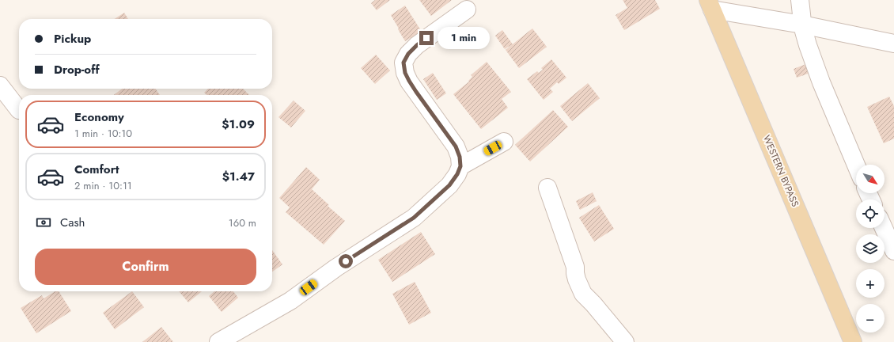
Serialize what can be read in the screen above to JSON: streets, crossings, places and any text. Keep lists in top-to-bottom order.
{
  "streets": {
    "main road": ["WESTERN BYPASS"]
  },
  "north": "bottom right",
  "page": {
    "banner": ["Pickup", "Drop-off"],
    "bubble": "1 min",
    "list": [
      {
        "name": "Economy",
        "note": "1 min · 10:10",
        "value": "$1.09"
      },
      {
        "name": "Comfort",
        "note": "2 min · 10:11",
        "value": "$1.47"
      }
    ],
    "map_buttons": ["+", "−"],
    "pay": ["Cash", "160 m"],
    "buttons": "Confirm"
  }
}
